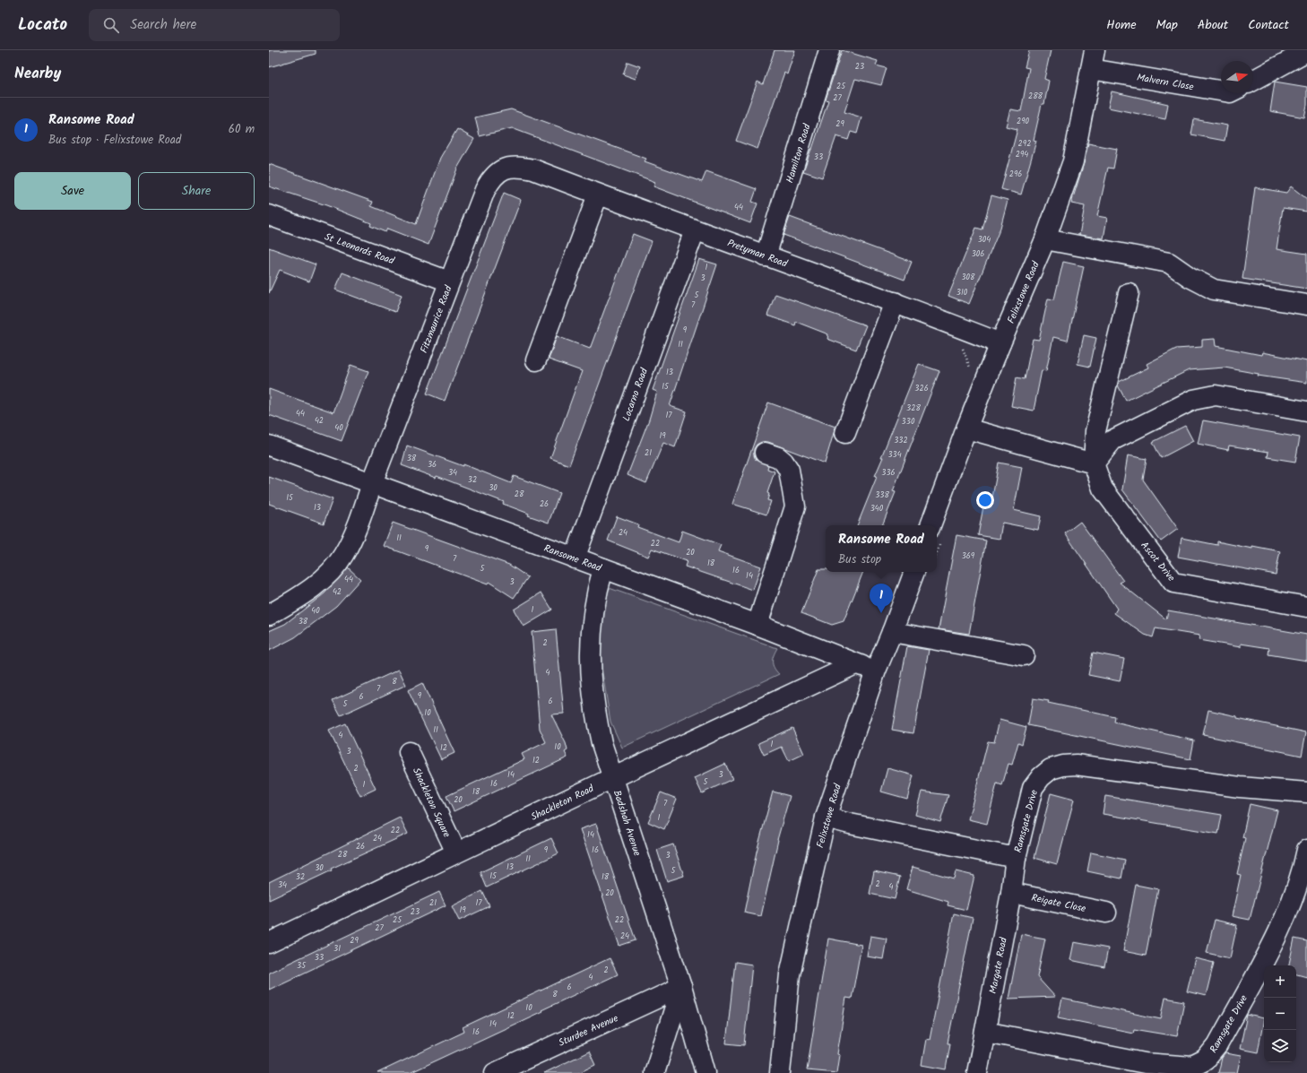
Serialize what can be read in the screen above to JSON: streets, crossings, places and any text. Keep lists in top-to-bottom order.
{
  "streets": {
    "street": [
      "Malvern Close",
      "Hamilton Road",
      "St Leonards Road",
      "Pretyman Road",
      "Felixstowe Road",
      "Fitzmaurice Road",
      "Locarno Road",
      "Ransome Road",
      "Ascot Drive",
      "Shackleton Square",
      "Shackleton Road",
      "Ramsgate Drive",
      "Badshah Avenue",
      "Reigate Close",
      "Margate Road",
      "Sturdee Avenue"
    ]
  },
  "crossings": [
    ["Malvern Close", "Felixstowe Road"],
    ["Hamilton Road", "Pretyman Road"],
    ["St Leonards Road", "Fitzmaurice Road"],
    ["Pretyman Road", "Felixstowe Road"],
    ["Pretyman Road", "Fitzmaurice Road"],
    ["Pretyman Road", "Locarno Road"],
    ["Felixstowe Road", "Ransome Road"],
    ["Felixstowe Road", "Ramsgate Drive"],
    ["Fitzmaurice Road", "Ransome Road"],
    ["Locarno Road", "Ransome Road"],
    ["Ransome Road", "Shackleton Road"],
    ["Ransome Road", "Badshah Avenue"],
    ["Shackleton Square", "Shackleton Road"],
    ["Shackleton Road", "Badshah Avenue"],
    ["Ramsgate Drive", "Margate Road"],
    ["Badshah Avenue", "Sturdee Avenue"],
    ["Reigate Close", "Margate Road"]
  ],
  "house_numbers": [
    "23",
    "25",
    "288",
    "27",
    "290",
    "29",
    "292",
    "294",
    "33",
    "296",
    "44",
    "304",
    "306",
    "1",
    "308",
    "3",
    "310",
    "5",
    "7",
    "9",
    "11",
    "13",
    "15",
    "326",
    "328",
    "44",
    "17",
    "42",
    "330",
    "40",
    "19",
    "332",
    "21",
    "334",
    "38",
    "36",
    "34",
    "336",
    "32",
    "30",
    "28",
    "338",
    "15",
    "26",
    "13",
    "340",
    "24",
    "11",
    "22",
    "9",
    "20",
    "369",
    "7",
    "18",
    "5",
    "16",
    "14",
    "44",
    "3",
    "42",
    "1",
    "40",
    "38",
    "2",
    "4",
    "8",
    "7",
    "9",
    "6",
    "6",
    "5",
    "10",
    "11",
    "4",
    "1",
    "10",
    "12",
    "3",
    "12",
    "2",
    "14",
    "3",
    "5",
    "16",
    "1",
    "18",
    "20",
    "7",
    "1",
    "22",
    "14",
    "24",
    "26",
    "9",
    "16",
    "28",
    "3",
    "11",
    "13",
    "30",
    "5",
    "15",
    "32",
    "18",
    "2",
    "34",
    "4",
    "20",
    "21",
    "17",
    "19",
    "23",
    "25",
    "22",
    "27",
    "24",
    "29",
    "31",
    "33",
    "35",
    "2",
    "4",
    "6",
    "8",
    "10",
    "12",
    "14",
    "16"
  ],
  "north": "right",
  "page": {
    "header": "Locato",
    "search": "Search here",
    "nav": [
      "Home",
      "Map",
      "About",
      "Contact"
    ],
    "heading": "Nearby",
    "list": [
      {
        "mark": "1",
        "name": "Ransome Road",
        "note": "Bus stop · Felixstowe Road",
        "value": "60 m"
      }
    ],
    "buttons": ["Save", "Share"],
    "popup": ["Ransome Road", "Bus stop"],
    "pins": "1",
    "map_buttons": ["+", "−"]
  }
}
